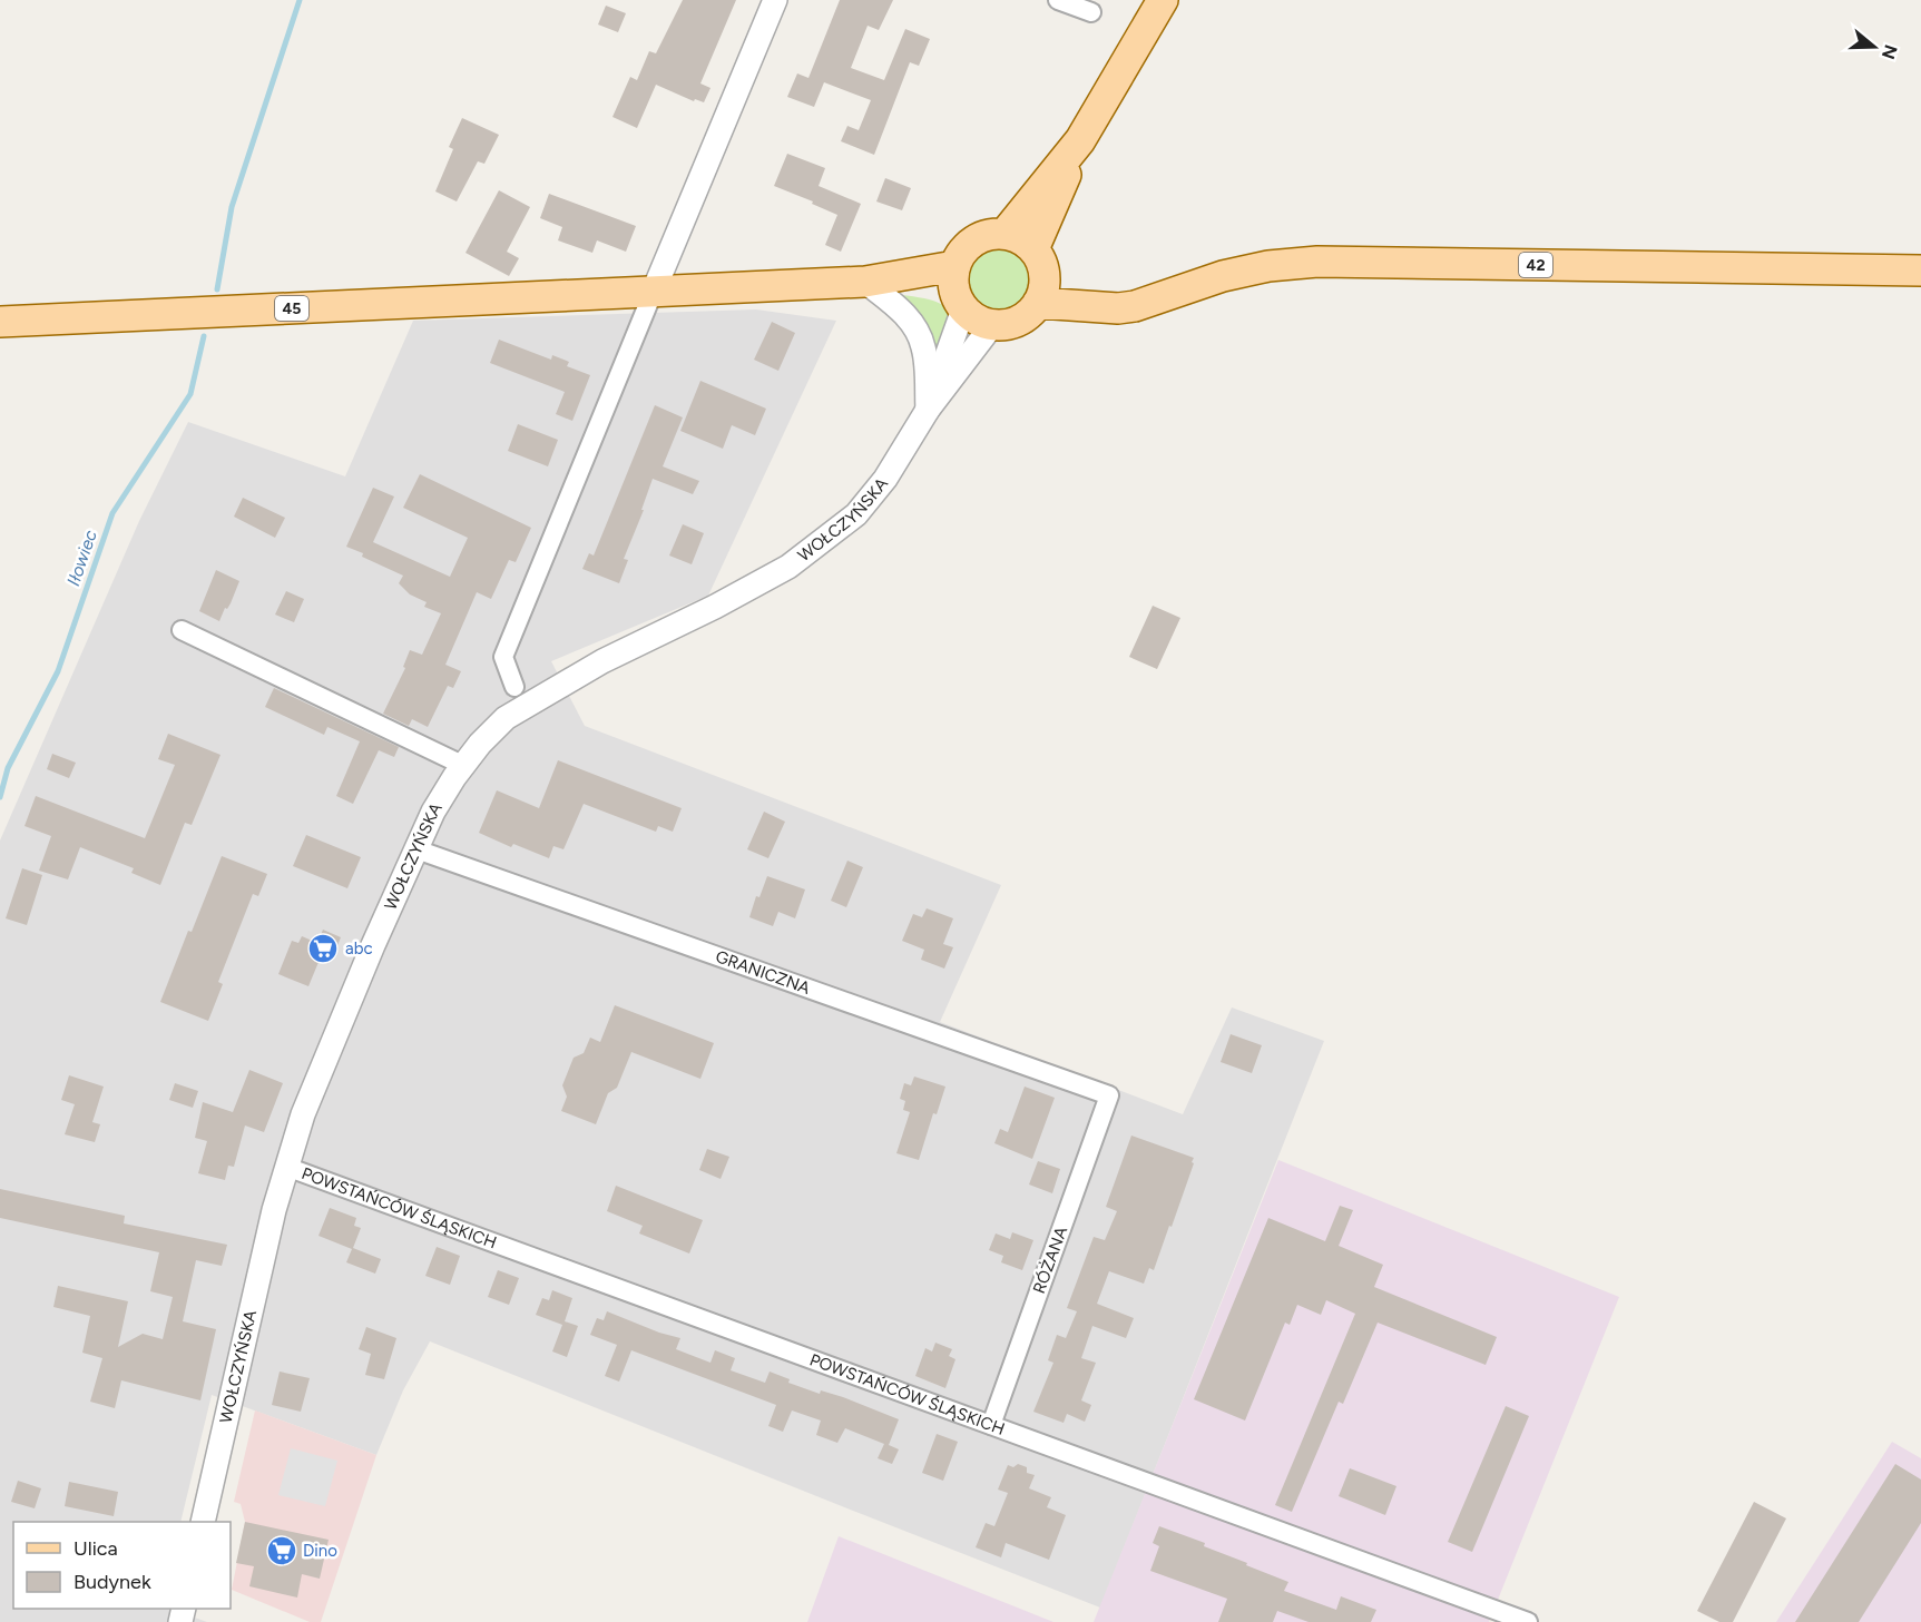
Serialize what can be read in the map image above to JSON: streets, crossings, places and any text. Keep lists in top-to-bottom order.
{
  "streets": {
    "main road": ["42", "45"],
    "street": [
      "WOŁCZYŃSKA",
      "GRANICZNA",
      "POWSTAŃCÓW ŚLĄSKICH",
      "RÓŻANA"
    ]
  },
  "crossings": [
    ["42", "45"],
    ["42", "WOŁCZYŃSKA"],
    ["45", "WOŁCZYŃSKA"],
    ["WOŁCZYŃSKA", "GRANICZNA"],
    ["WOŁCZYŃSKA", "POWSTAŃCÓW ŚLĄSKICH"],
    ["GRANICZNA", "RÓŻANA"],
    ["POWSTAŃCÓW ŚLĄSKICH", "RÓŻANA"]
  ],
  "water": ["Iłowiec"],
  "places": {
    "supermarket": ["abc", "Dino"]
  },
  "legend": ["Ulica", "Budynek"],
  "north": "right"
}
